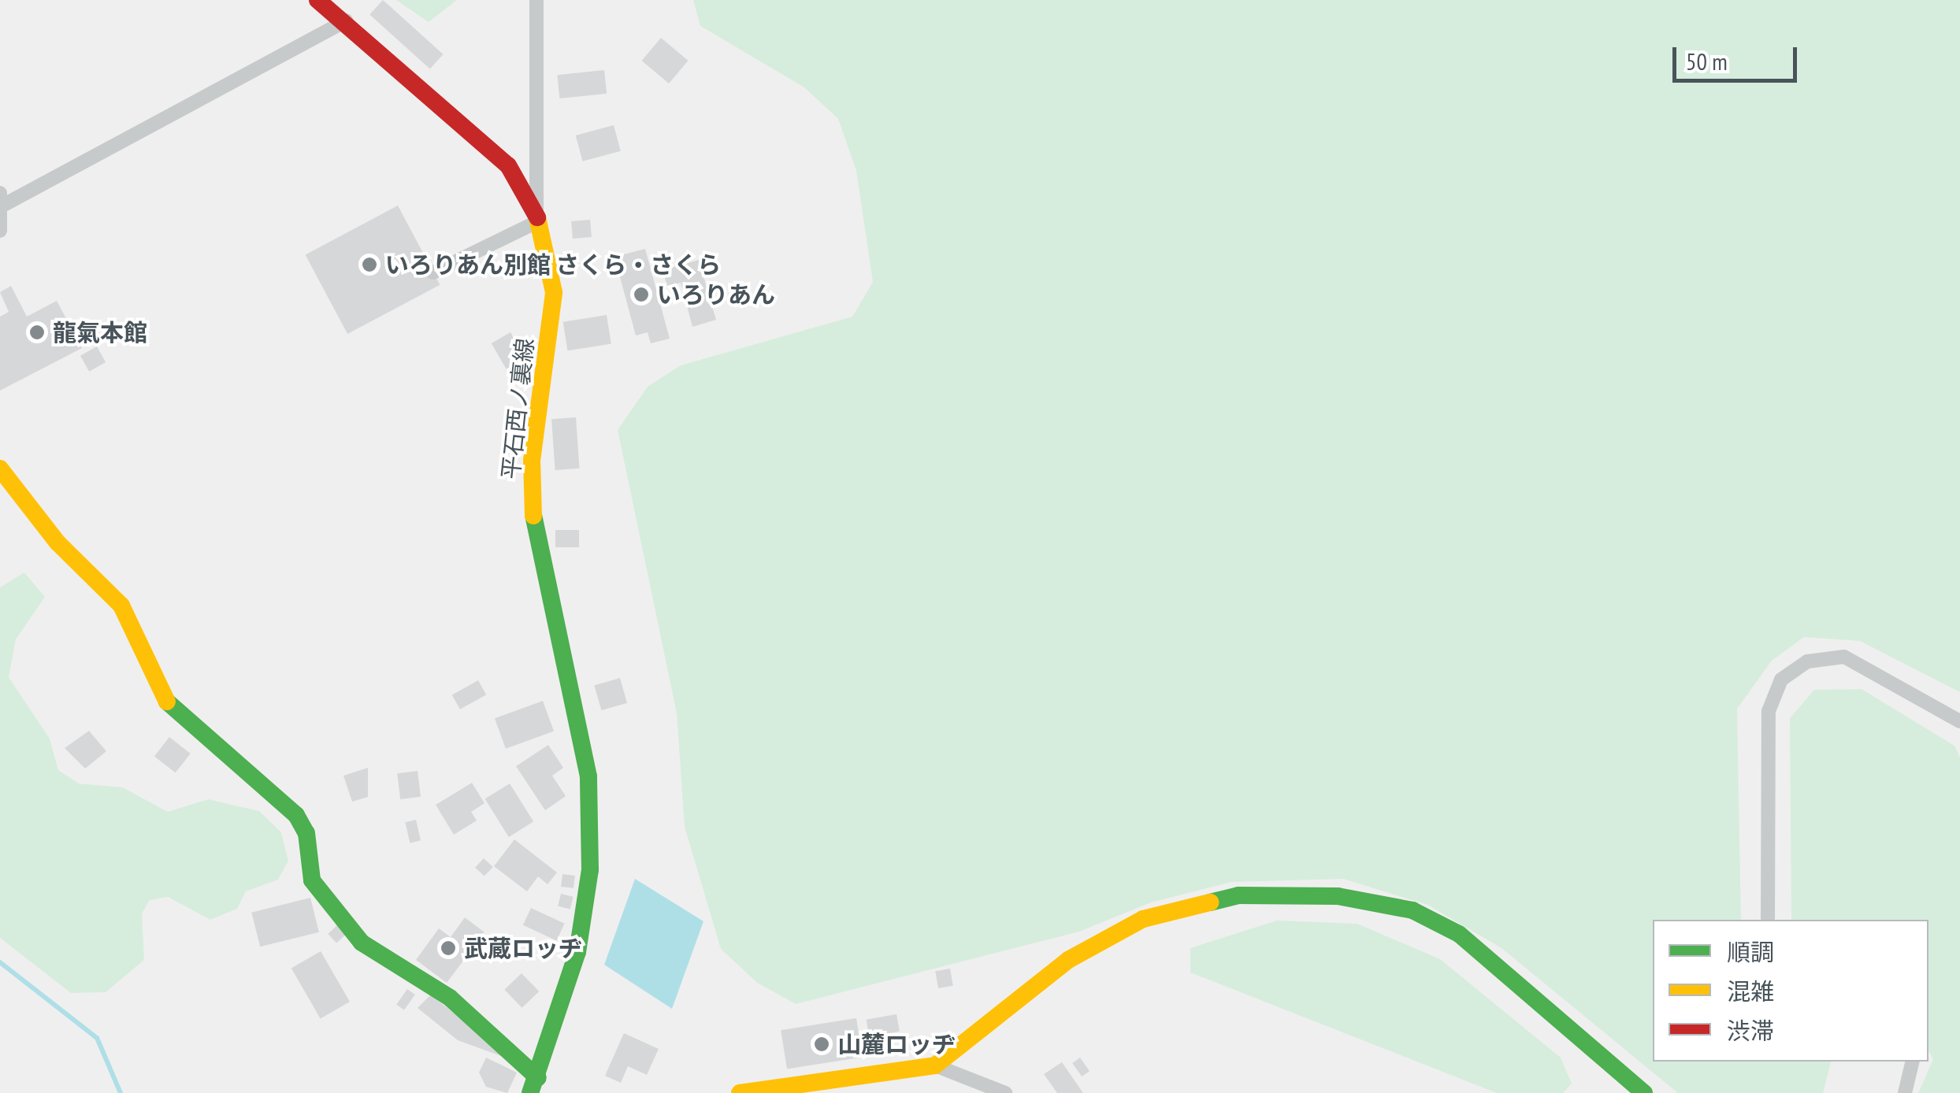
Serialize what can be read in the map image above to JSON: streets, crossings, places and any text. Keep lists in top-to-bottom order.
{
  "streets": {
    "street": ["平石西ノ裏線"]
  },
  "places": [
    "いろりあん別館 さくら・さくら",
    "いろりあん",
    "龍氣本館",
    "武蔵ロッヂ",
    "山麓ロッヂ"
  ],
  "legend": ["順調", "混雑", "渋滞"],
  "scale_bar": "50 m"
}
